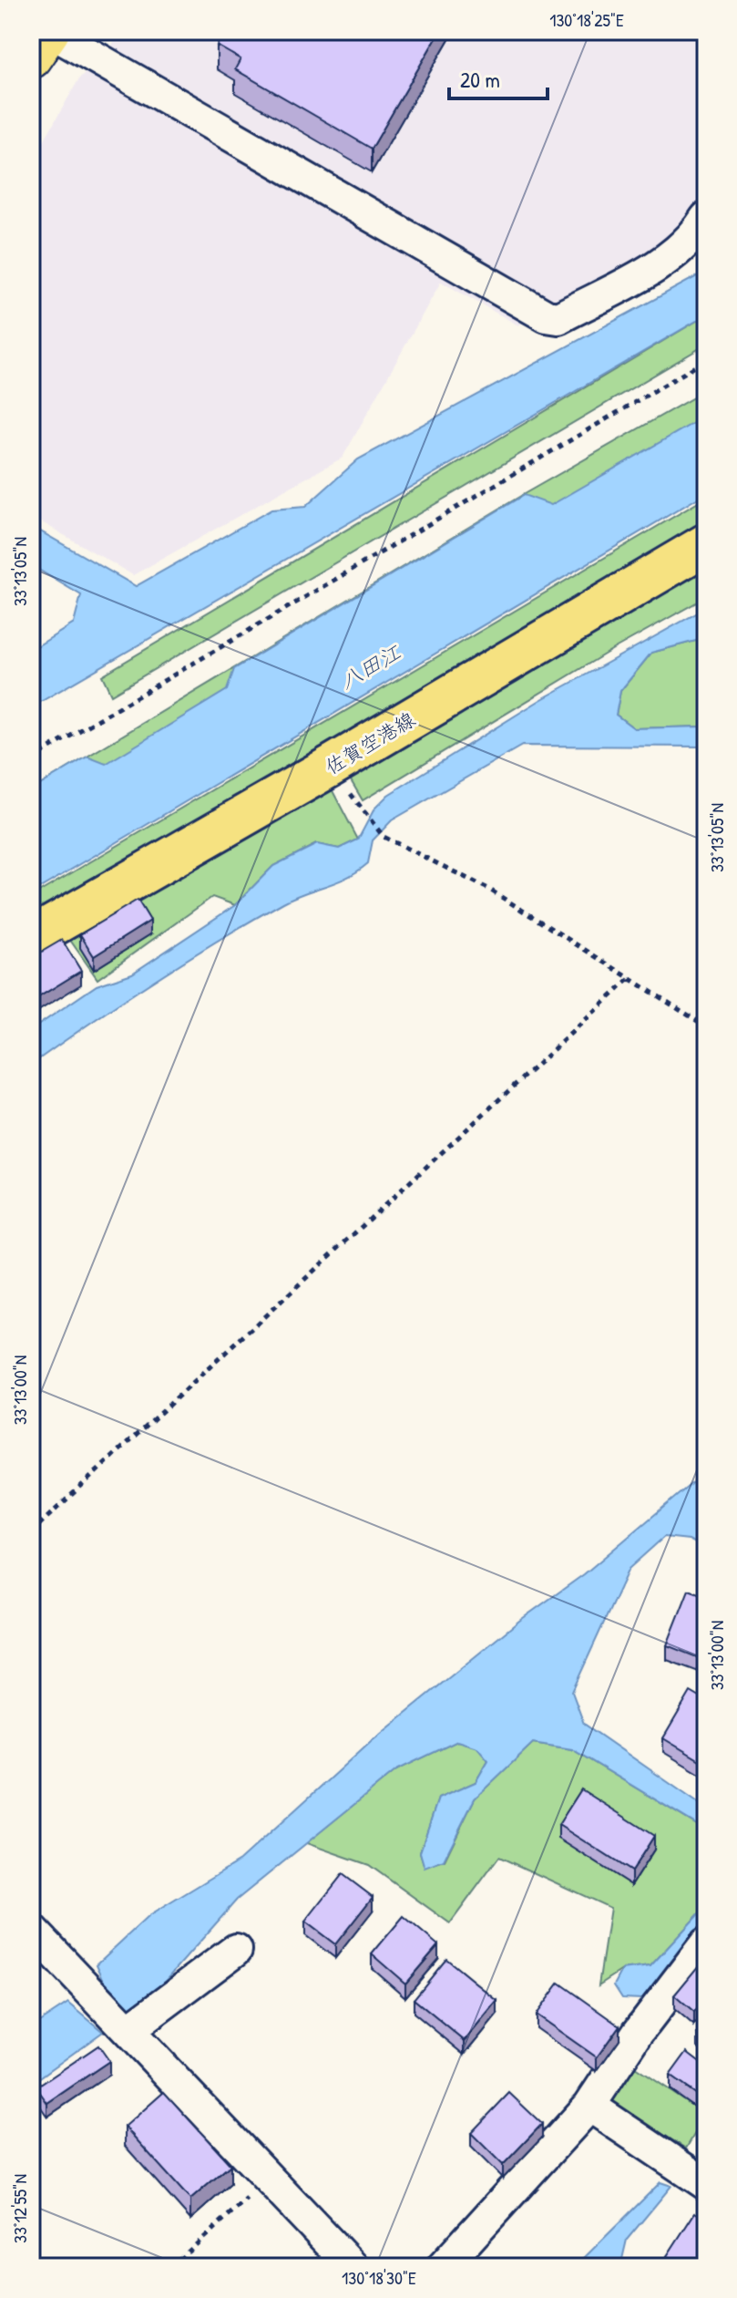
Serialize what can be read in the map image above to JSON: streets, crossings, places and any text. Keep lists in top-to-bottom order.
{
  "streets": {
    "main road": ["佐賀空港線"]
  },
  "water": ["八田江"],
  "scale_bar": "20 m",
  "coordinates": [
    "130°18'25\"E",
    "33°13'05\"N",
    "33°13'00\"N",
    "33°12'55\"N",
    "130°18'30\"E"
  ]
}
